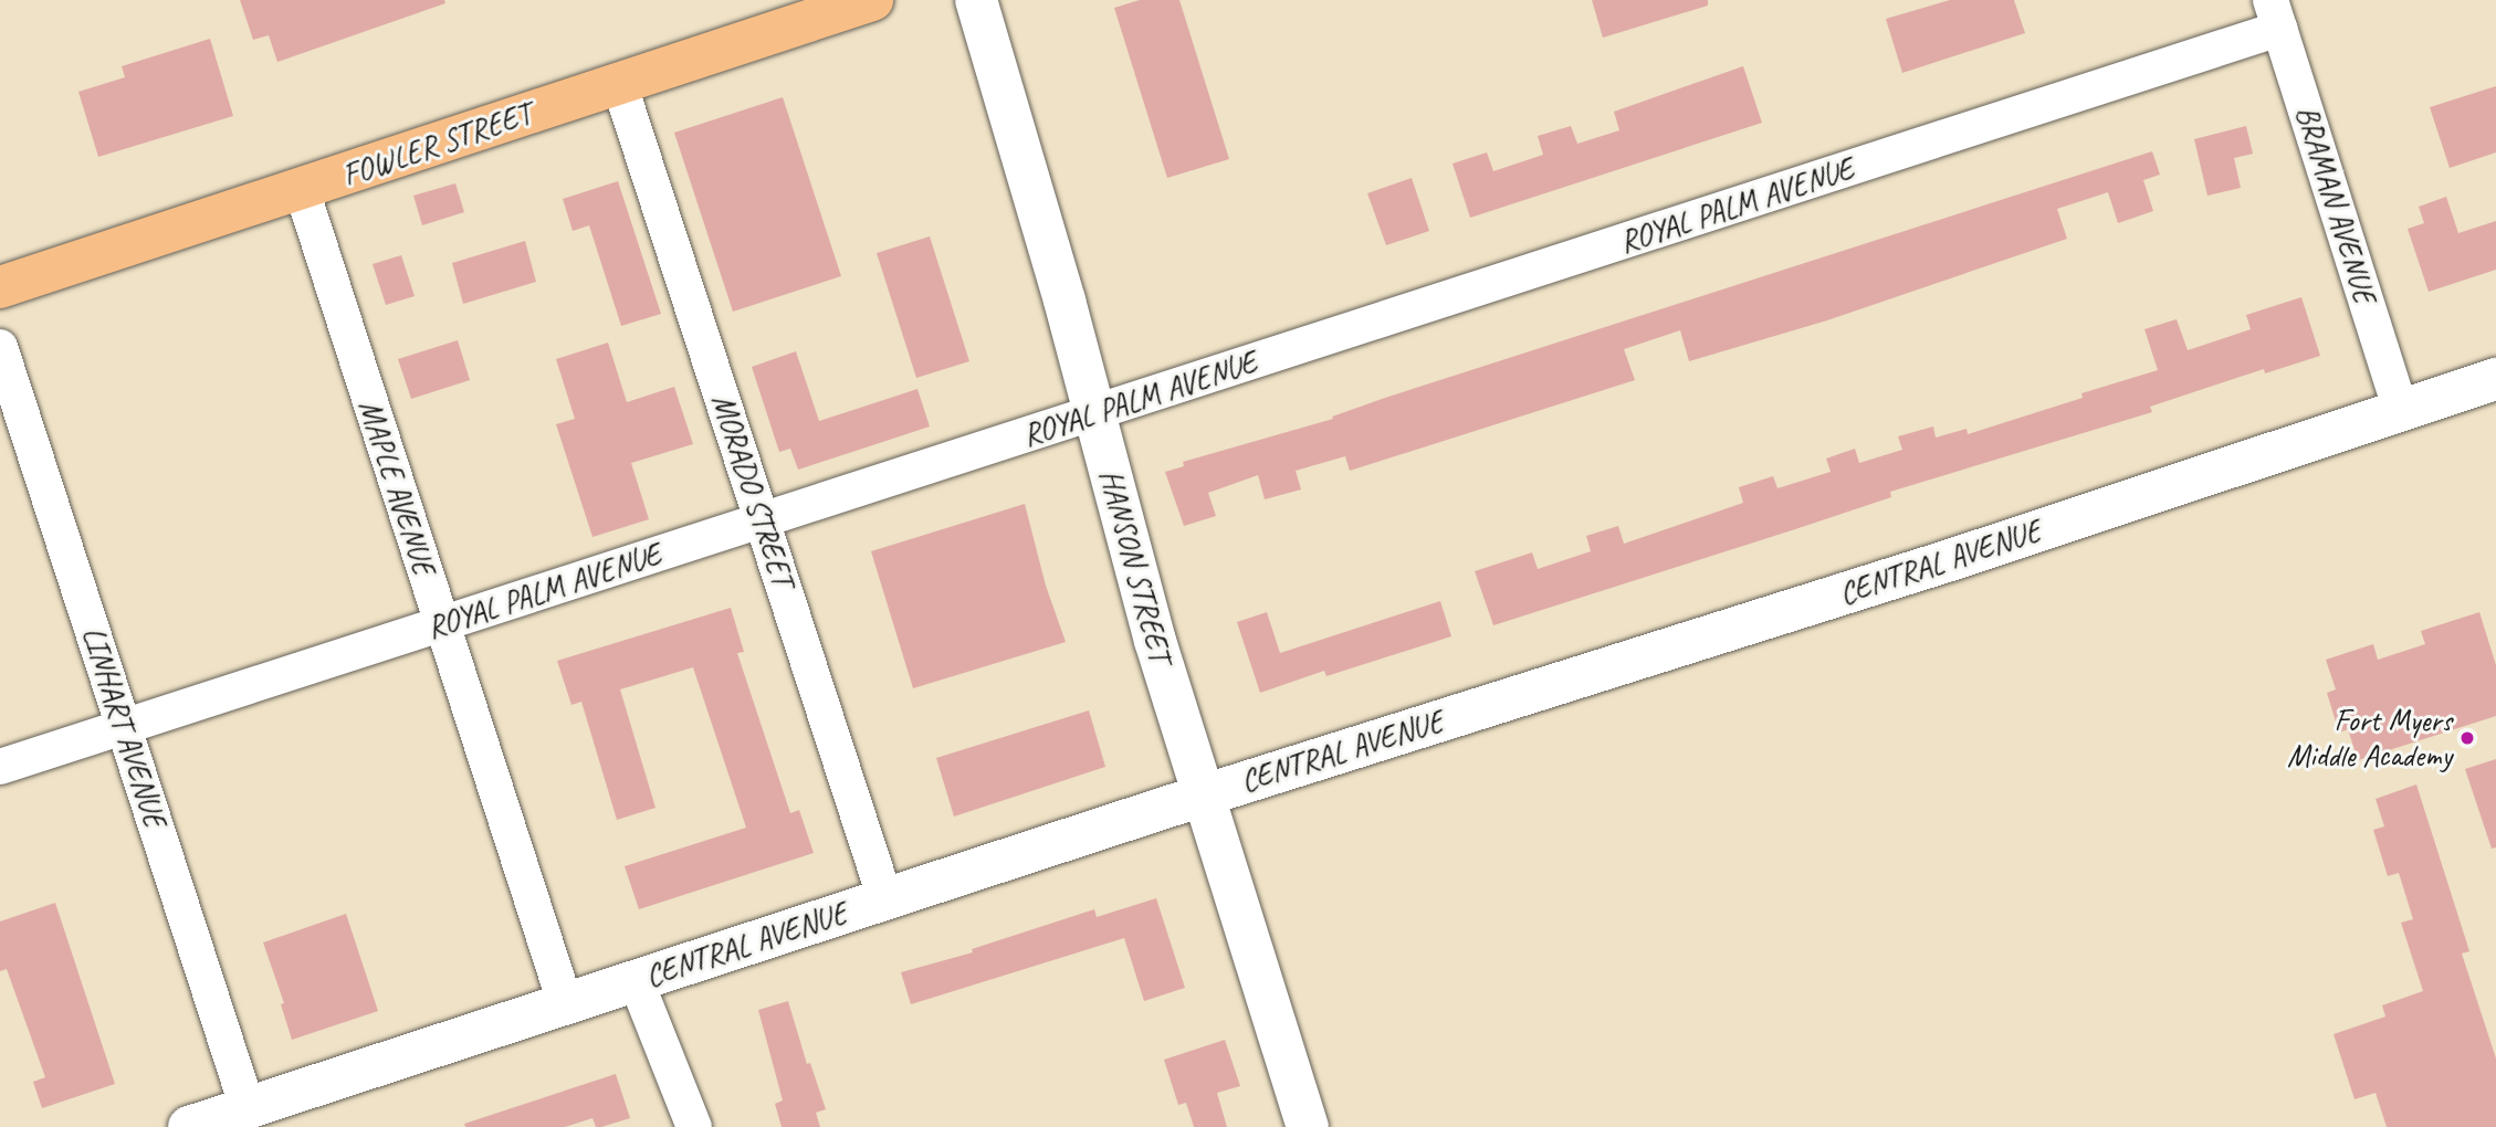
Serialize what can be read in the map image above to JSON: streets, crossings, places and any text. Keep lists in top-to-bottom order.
{
  "streets": {
    "main road": ["FOWLER STREET"],
    "street": [
      "BRAMAN AVENUE",
      "ROYAL PALM AVENUE",
      "MAPLE AVENUE",
      "MORADO STREET",
      "CENTRAL AVENUE",
      "HANSON STREET",
      "LINHART AVENUE"
    ]
  },
  "crossings": [
    ["FOWLER STREET", "MAPLE AVENUE"],
    ["FOWLER STREET", "MORADO STREET"],
    ["BRAMAN AVENUE", "ROYAL PALM AVENUE"],
    ["BRAMAN AVENUE", "CENTRAL AVENUE"],
    ["ROYAL PALM AVENUE", "MAPLE AVENUE"],
    ["ROYAL PALM AVENUE", "MORADO STREET"],
    ["ROYAL PALM AVENUE", "HANSON STREET"],
    ["ROYAL PALM AVENUE", "LINHART AVENUE"],
    ["MAPLE AVENUE", "CENTRAL AVENUE"],
    ["MORADO STREET", "CENTRAL AVENUE"],
    ["CENTRAL AVENUE", "HANSON STREET"],
    ["CENTRAL AVENUE", "LINHART AVENUE"]
  ],
  "places": ["Fort Myers Middle Academy"]
}
